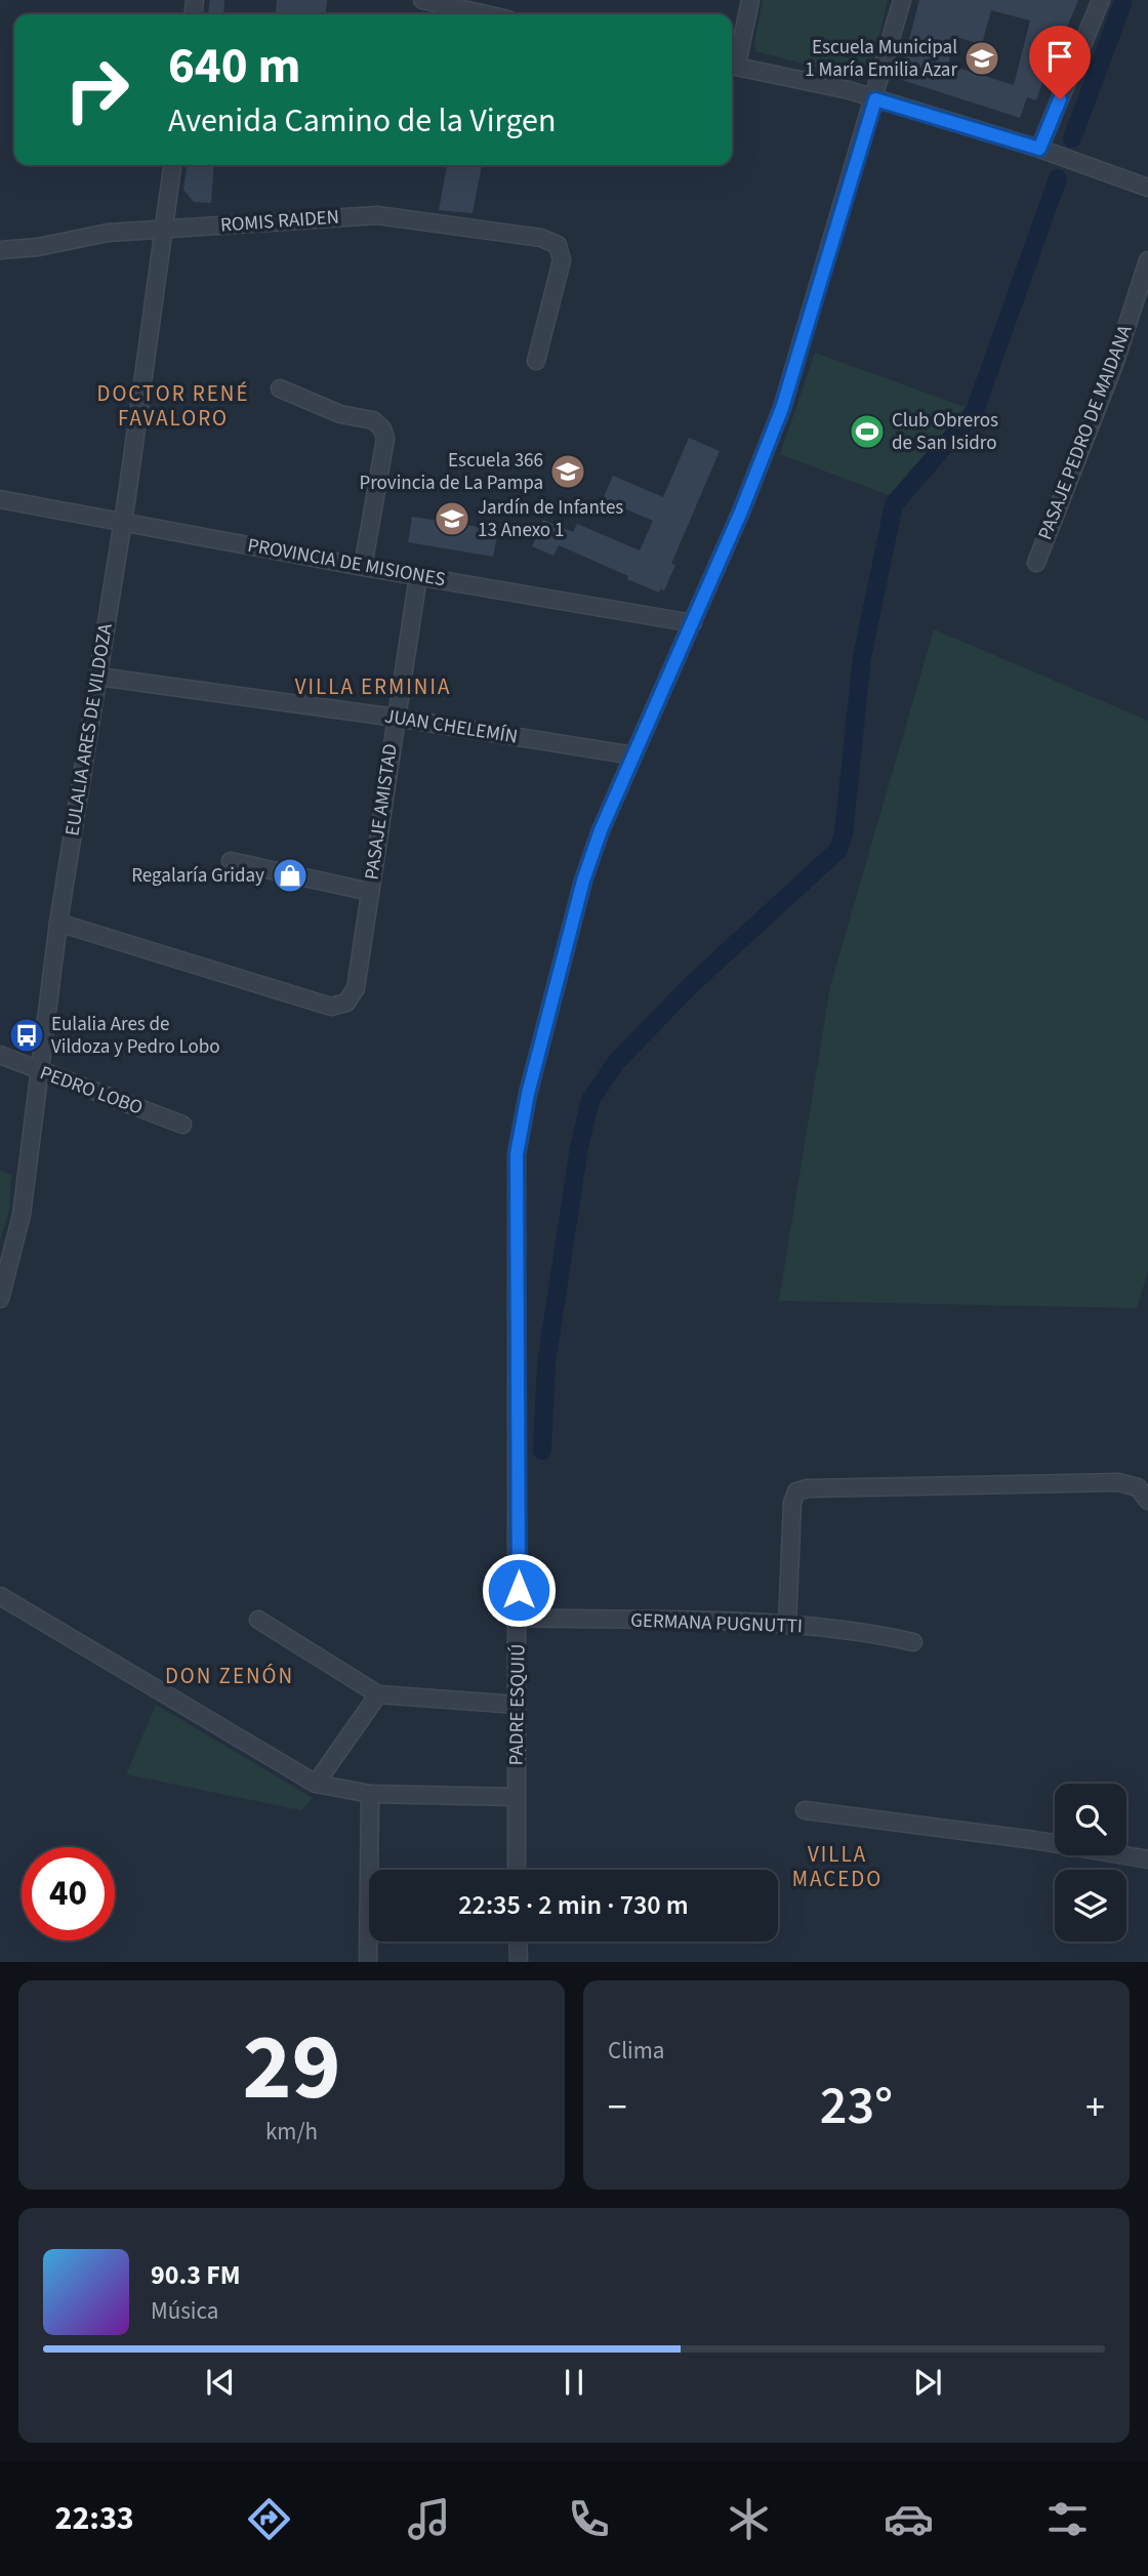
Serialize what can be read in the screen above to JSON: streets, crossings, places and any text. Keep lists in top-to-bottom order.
{
  "streets": {
    "street": [
      "ROMIS RAIDEN",
      "PASAJE PEDRO DE MAIDANA",
      "PROVINCIA DE MISIONES",
      "JUAN CHELEMÍN",
      "EULALIA ARES DE VILDOZA",
      "PASAJE AMISTAD",
      "PEDRO LOBO",
      "GERMANA PUGNUTTI",
      "PADRE ESQUIÚ"
    ]
  },
  "crossings": [
    ["ROMIS RAIDEN", "EULALIA ARES DE VILDOZA"],
    ["PROVINCIA DE MISIONES", "EULALIA ARES DE VILDOZA"],
    ["PROVINCIA DE MISIONES", "PASAJE AMISTAD"],
    ["PROVINCIA DE MISIONES", "PADRE ESQUIÚ"],
    ["JUAN CHELEMÍN", "EULALIA ARES DE VILDOZA"],
    ["JUAN CHELEMÍN", "PASAJE AMISTAD"],
    ["JUAN CHELEMÍN", "PADRE ESQUIÚ"],
    ["EULALIA ARES DE VILDOZA", "PASAJE AMISTAD"],
    ["EULALIA ARES DE VILDOZA", "PEDRO LOBO"],
    ["GERMANA PUGNUTTI", "PADRE ESQUIÚ"]
  ],
  "districts": [
    "DOCTOR RENÉ FAVALORO",
    "VILLA ERMINIA",
    "DON ZENÓN",
    "VILLA MACEDO"
  ],
  "places": {
    "school or university": ["Escuela Municipal 1 María Emilia Azar", "Escuela 366 Provincia de La Pampa", "Jardín de Infantes 13 Anexo 1"],
    "sports": ["Club Obreros de San Isidro"],
    "shop": ["Regalaría Griday"],
    "bus stop": ["Eulalia Ares de Vildoza y Pedro Lobo"]
  },
  "page": {
    "turn": ["640 m", "Avenida Camino de la Virgen"],
    "limit": "40",
    "trip": "22:35 · 2 min · 730 m",
    "tile": [
      ["29", "km/h"],
      "Clima"
    ],
    "heat": ["−", "23°", "+"],
    "song": ["90.3 FM", "Música"],
    "tabs": "22:33"
  }
}
